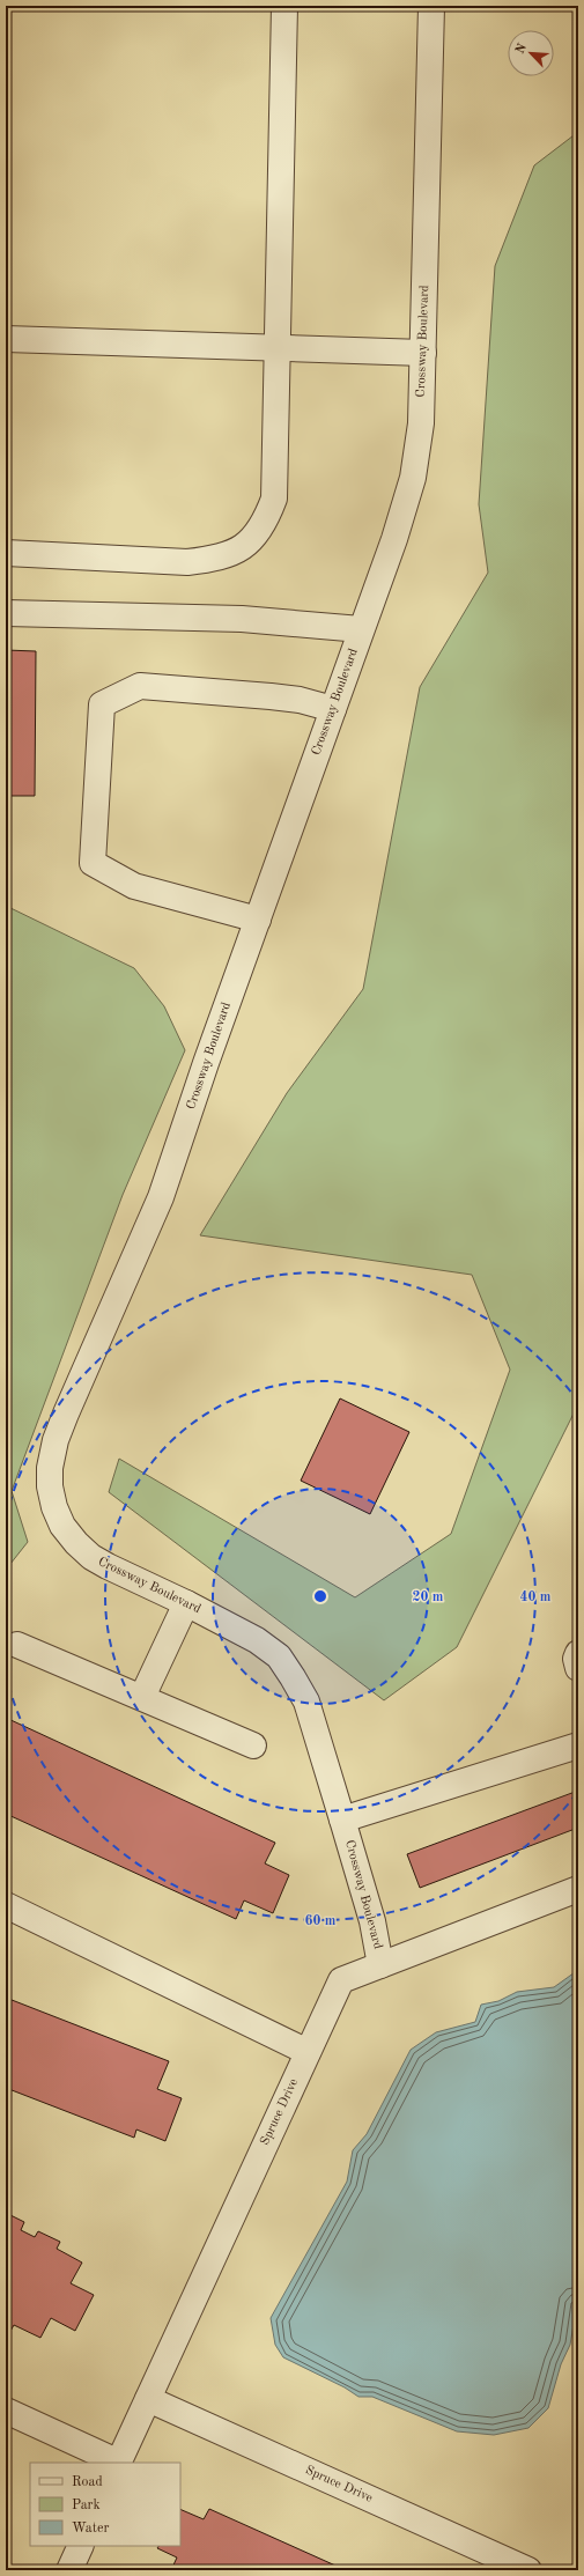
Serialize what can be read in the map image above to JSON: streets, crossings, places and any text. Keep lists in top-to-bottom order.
{
  "streets": {
    "street": ["Crossway Boulevard", "Spruce Drive"]
  },
  "crossings": [
    ["Crossway Boulevard", "Spruce Drive"]
  ],
  "legend": ["Road", "Park", "Water"],
  "north": "top left",
  "rings": ["20 m", "40 m", "60 m"]
}
